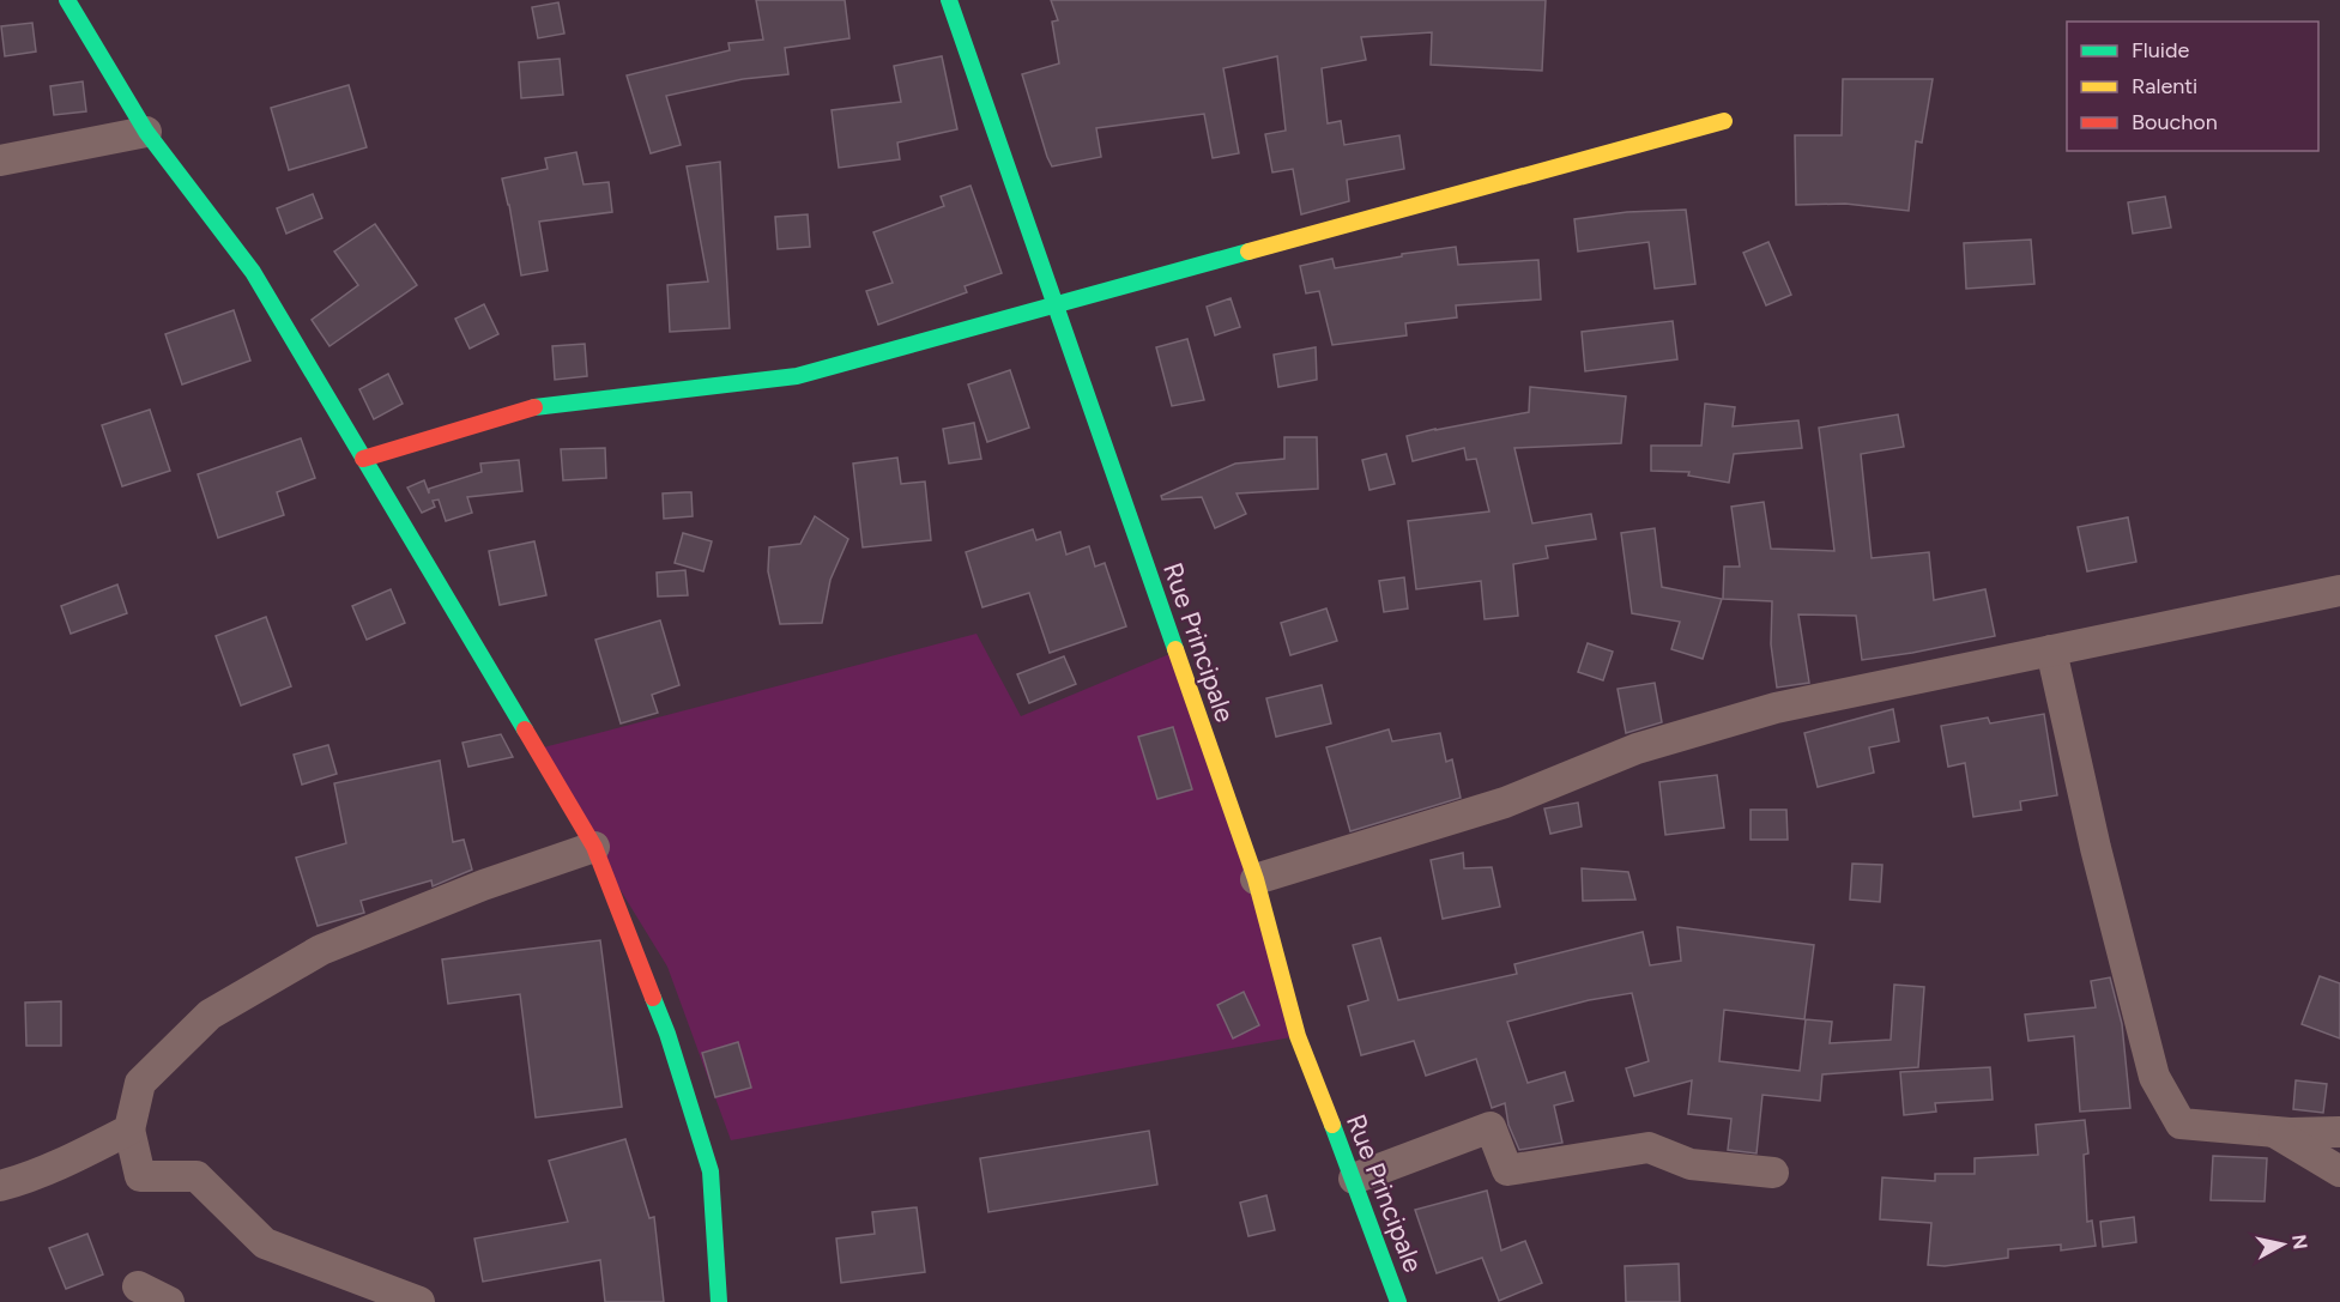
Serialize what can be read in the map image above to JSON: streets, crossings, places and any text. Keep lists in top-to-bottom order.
{
  "streets": {
    "street": ["Rue Principale"]
  },
  "legend": ["Fluide", "Ralenti", "Bouchon"],
  "north": "right"
}
